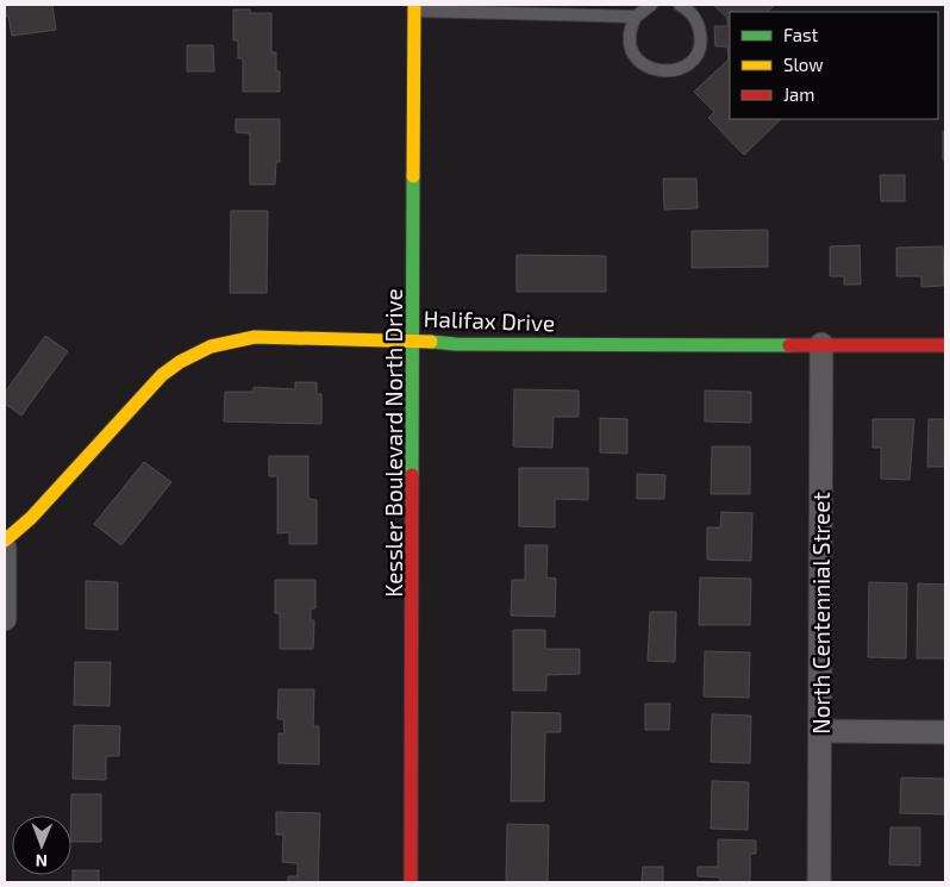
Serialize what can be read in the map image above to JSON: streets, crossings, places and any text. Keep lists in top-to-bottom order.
{
  "streets": {
    "street": ["Halifax Drive", "Kessler Boulevard North Drive", "North Centennial Street"]
  },
  "crossings": [
    ["Halifax Drive", "Kessler Boulevard North Drive"],
    ["Halifax Drive", "North Centennial Street"]
  ],
  "legend": ["Fast", "Slow", "Jam"],
  "north": "bottom"
}
